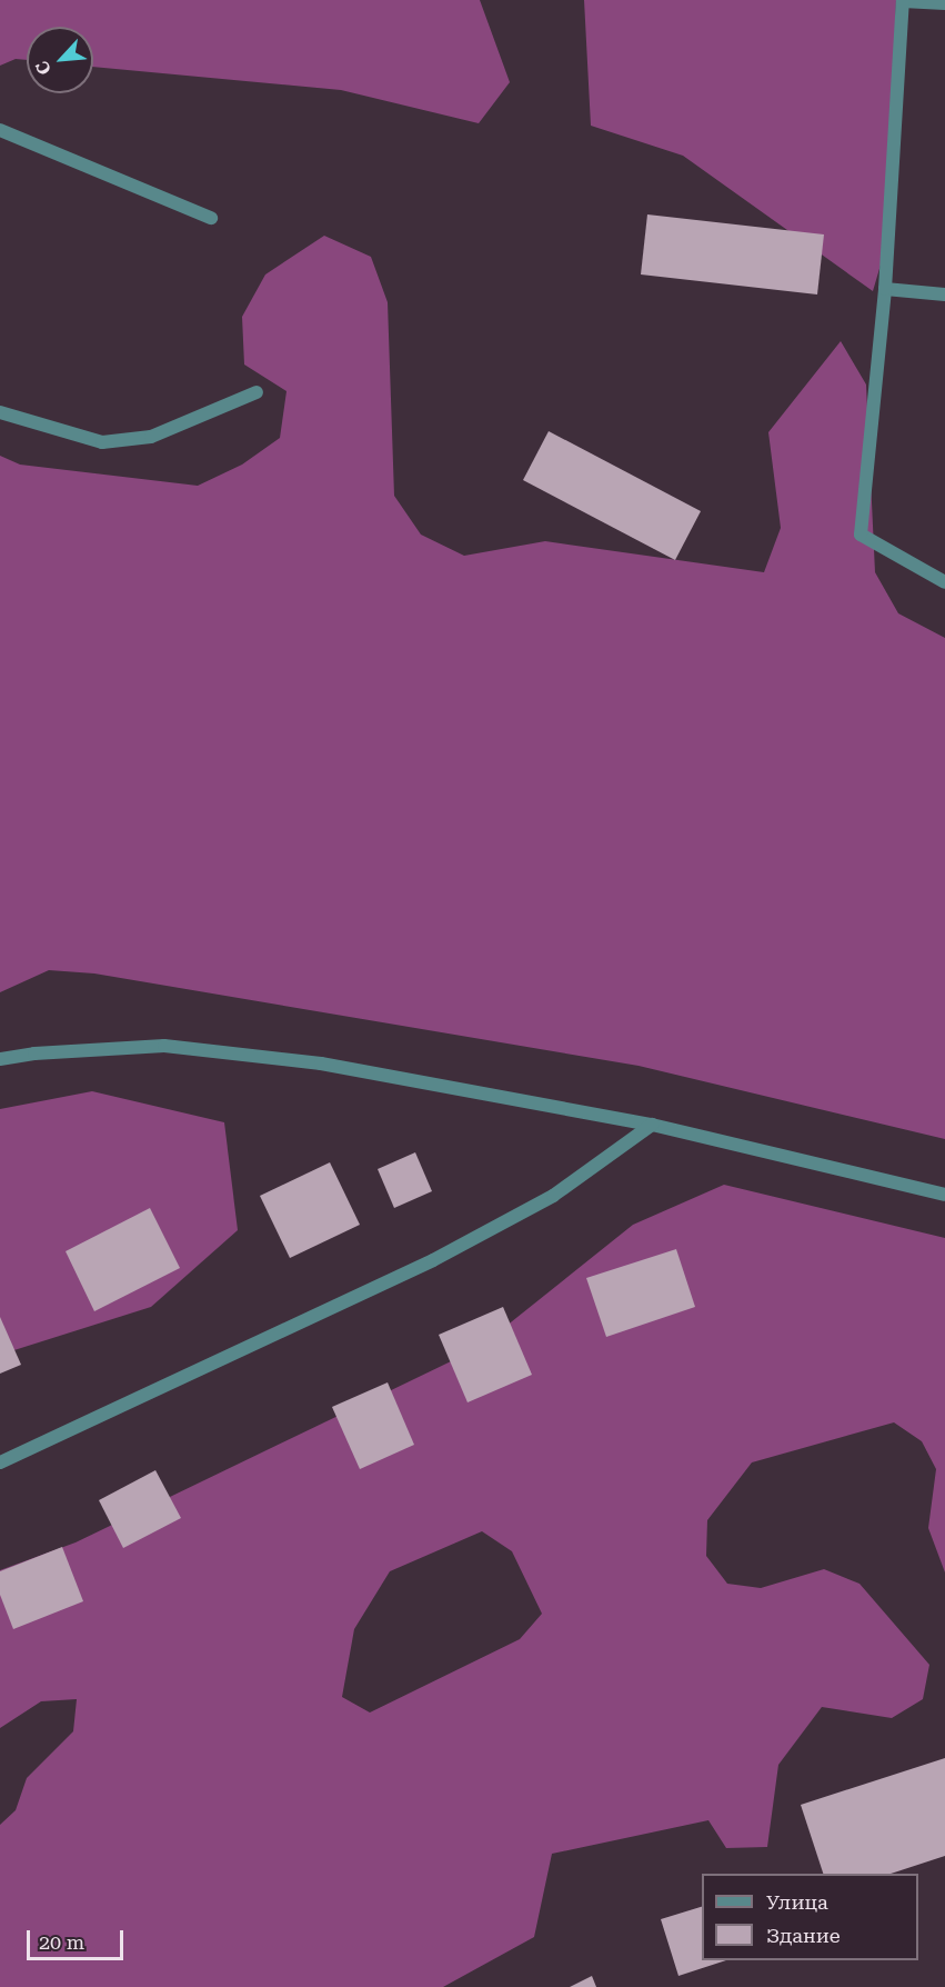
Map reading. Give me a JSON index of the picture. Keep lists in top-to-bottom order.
{
  "legend": ["Улица", "Здание"],
  "scale_bar": "20 m",
  "north": "bottom left"
}
